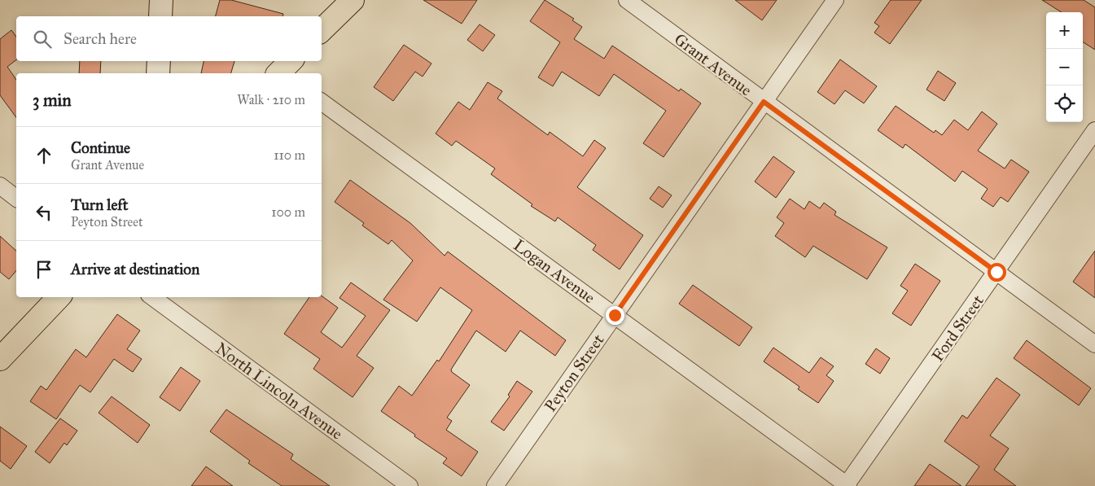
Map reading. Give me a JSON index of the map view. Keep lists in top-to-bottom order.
{
  "streets": {
    "street": [
      "Grant Avenue",
      "Logan Avenue",
      "Ford Street",
      "Peyton Street",
      "North Lincoln Avenue"
    ]
  },
  "crossings": [
    ["Grant Avenue", "Ford Street"],
    ["Grant Avenue", "Peyton Street"],
    ["Logan Avenue", "Ford Street"],
    ["Logan Avenue", "Peyton Street"]
  ],
  "page": {
    "map_buttons": ["+", "−"],
    "search": "Search here",
    "heading": ["3 min", "Walk · 210 m"],
    "list": [
      ["Continue", "Grant Avenue", "110 m"],
      ["Turn left", "Peyton Street", "100 m"],
      "Arrive at destination"
    ]
  }
}
